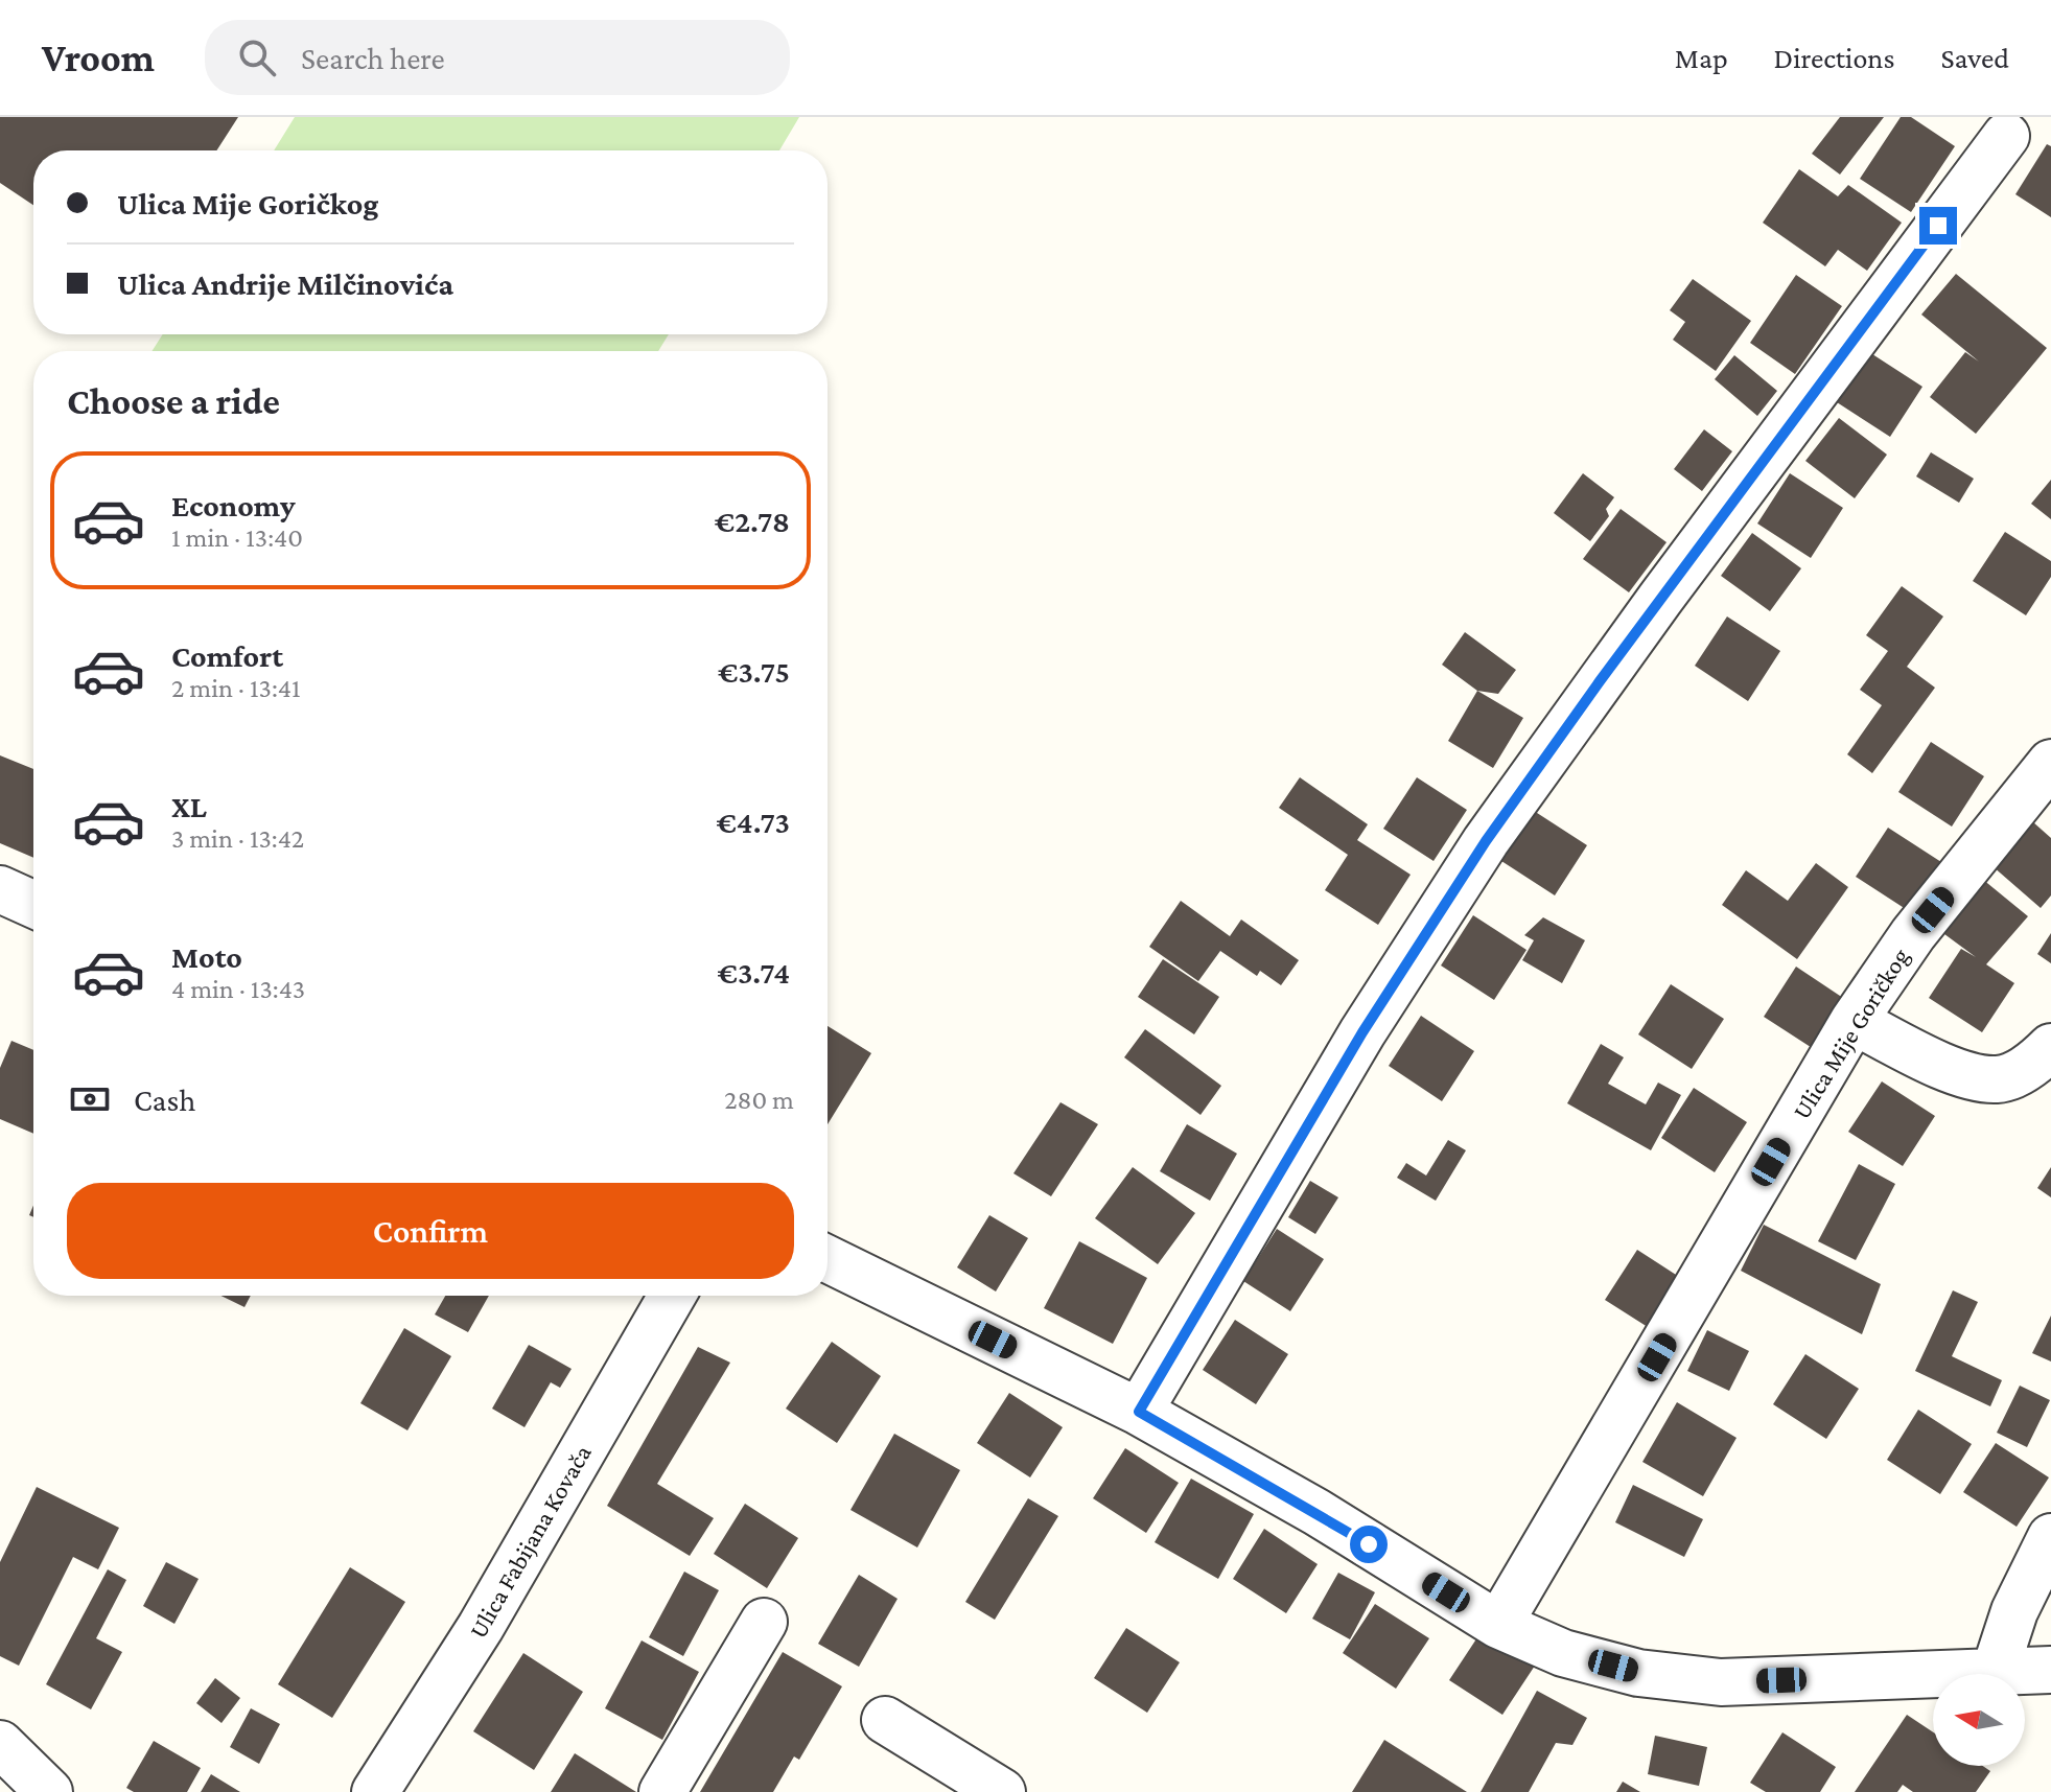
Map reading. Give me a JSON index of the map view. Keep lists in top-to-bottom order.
{
  "streets": {
    "street": ["Ulica Mije Goričkog", "Ulica Fabijana Kovača"]
  },
  "north": "left",
  "page": {
    "header": "Vroom",
    "search": "Search here",
    "nav": ["Map", "Directions", "Saved"],
    "banner": ["Ulica Mije Goričkog", "Ulica Andrije Milčinovića"],
    "heading": "Choose a ride",
    "list": [
      {
        "name": "Economy",
        "note": "1 min · 13:40",
        "value": "€2.78"
      },
      {
        "name": "Comfort",
        "note": "2 min · 13:41",
        "value": "€3.75"
      },
      {
        "name": "XL",
        "note": "3 min · 13:42",
        "value": "€4.73"
      },
      {
        "name": "Moto",
        "note": "4 min · 13:43",
        "value": "€3.74"
      }
    ],
    "pay": ["Cash", "280 m"],
    "buttons": "Confirm"
  }
}
